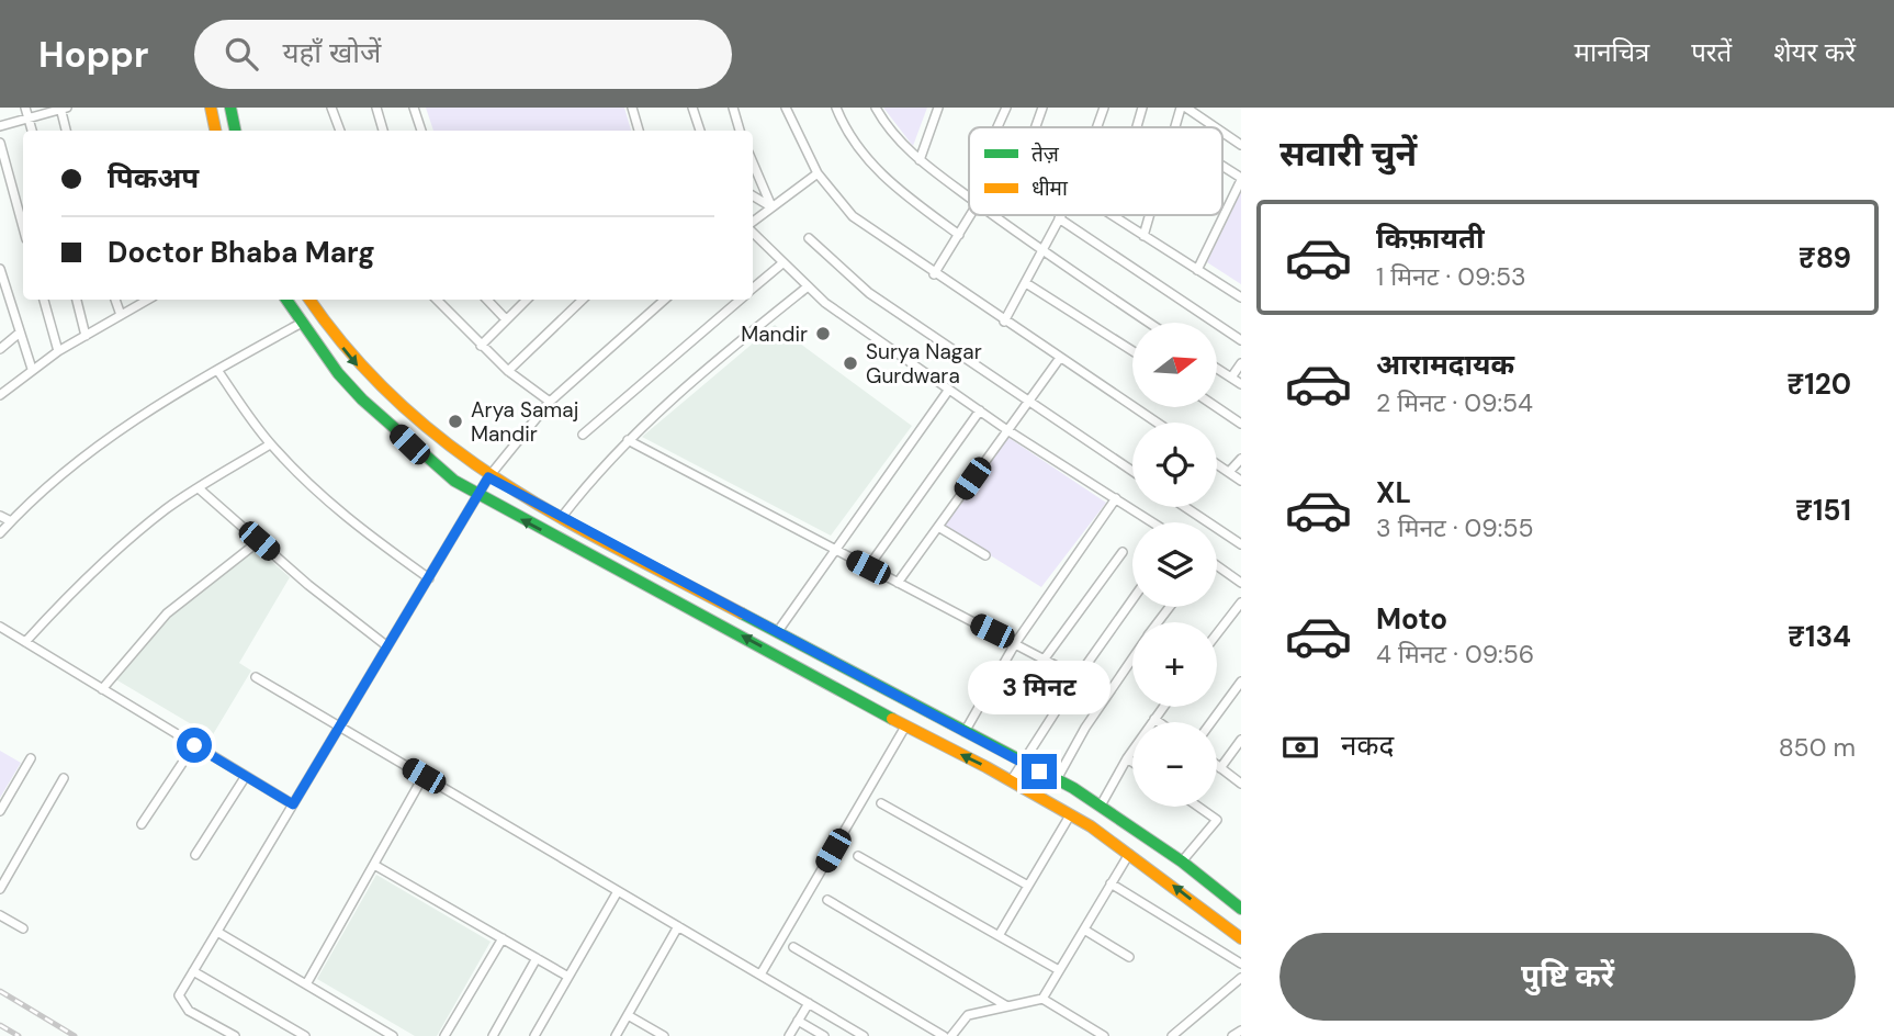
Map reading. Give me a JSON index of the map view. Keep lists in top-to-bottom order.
{
  "places": ["Mandir", "Surya Nagar Gurdwara", "Arya Samaj Mandir"],
  "legend": ["तेज़", "धीमा"],
  "north": "right",
  "page": {
    "header": "Hoppr",
    "search": "यहाँ खोजें",
    "nav": ["मानचित्र", "परतें", "शेयर करें"],
    "heading": "सवारी चुनें",
    "banner": ["पिकअप", "Doctor Bhaba Marg"],
    "list": [
      {
        "name": "किफ़ायती",
        "note": "1 मिनट · 09:53",
        "value": "₹89"
      },
      {
        "name": "आरामदायक",
        "note": "2 मिनट · 09:54",
        "value": "₹120"
      },
      {
        "name": "XL",
        "note": "3 मिनट · 09:55",
        "value": "₹151"
      },
      {
        "name": "Moto",
        "note": "4 मिनट · 09:56",
        "value": "₹134"
      }
    ],
    "map_buttons": ["+", "−"],
    "bubble": "3 मिनट",
    "pay": ["नकद", "850 m"],
    "buttons": "पुष्टि करें"
  }
}
